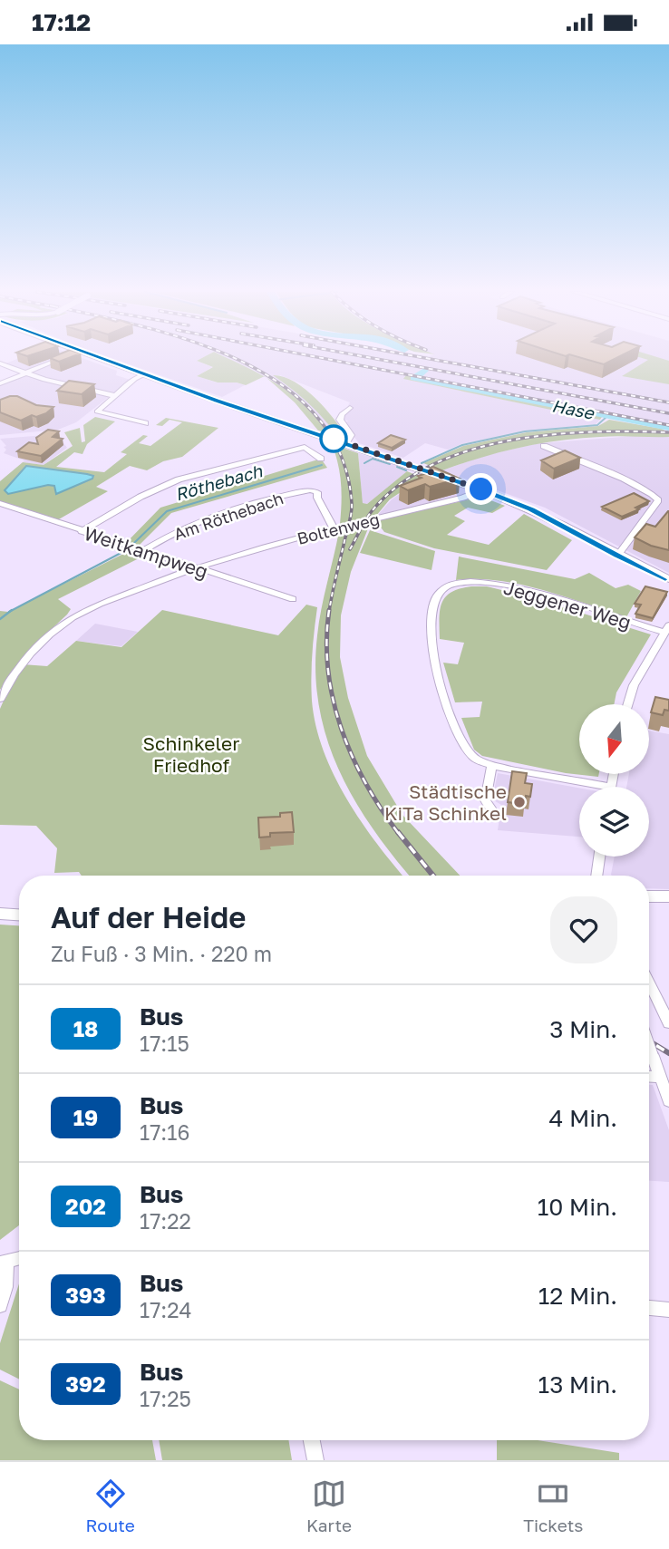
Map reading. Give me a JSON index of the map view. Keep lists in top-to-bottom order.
{
  "streets": {
    "street": [
      "Am Röthebach",
      "Boltenweg",
      "Weitkampweg",
      "Jeggener Weg"
    ]
  },
  "crossings": [
    ["Am Röthebach", "Boltenweg"],
    ["Am Röthebach", "Weitkampweg"],
    ["Boltenweg", "Weitkampweg"]
  ],
  "water": ["Hase", "Röthebach"],
  "parks": ["Schinkeler Friedhof"],
  "places": ["Städtische KiTa Schinkel"],
  "lines": ["bus line 18"],
  "north": "bottom",
  "page": {
    "status": "17:12",
    "heading": ["Auf der Heide", "Zu Fuß · 3 Min. · 220 m"],
    "list": [
      {
        "mark": "18",
        "name": "Bus",
        "note": "17:15",
        "value": "3 Min."
      },
      {
        "mark": "19",
        "name": "Bus",
        "note": "17:16",
        "value": "4 Min."
      },
      {
        "mark": "202",
        "name": "Bus",
        "note": "17:22",
        "value": "10 Min."
      },
      {
        "mark": "393",
        "name": "Bus",
        "note": "17:24",
        "value": "12 Min."
      },
      {
        "mark": "392",
        "name": "Bus",
        "note": "17:25",
        "value": "13 Min."
      }
    ],
    "tabs": ["Route", "Karte", "Tickets"]
  }
}
